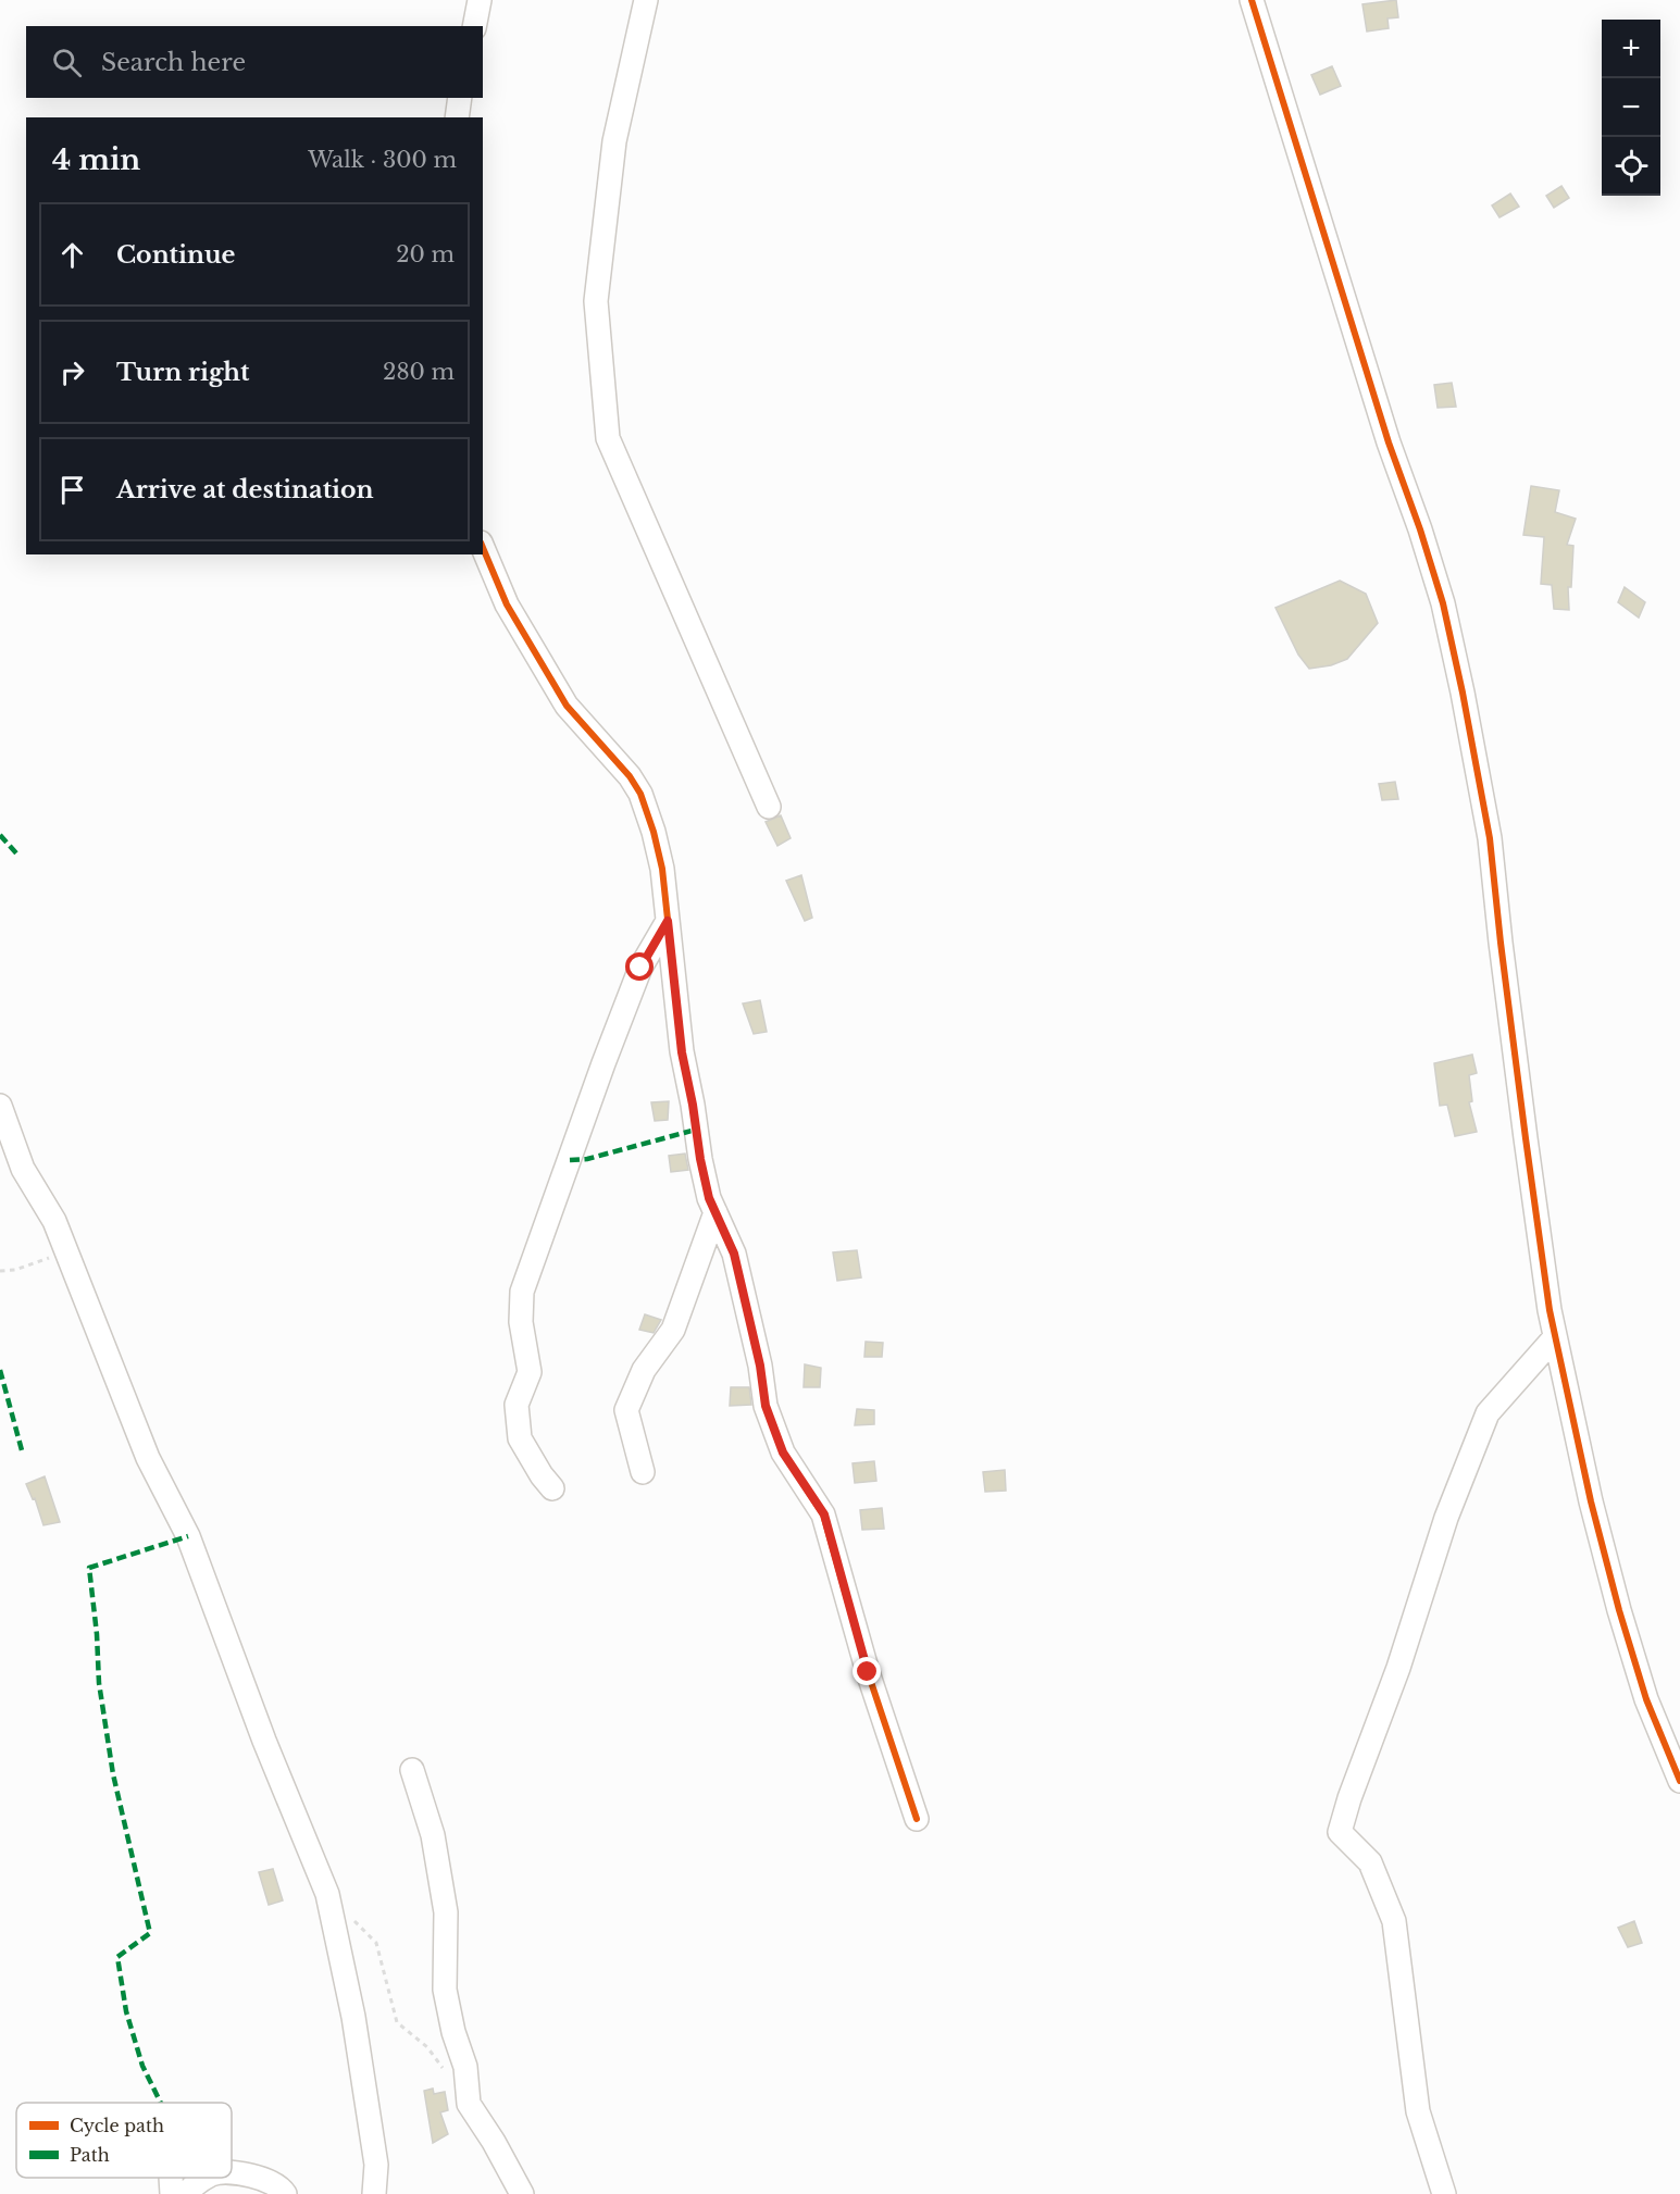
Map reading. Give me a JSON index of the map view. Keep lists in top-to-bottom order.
{
  "legend": ["Cycle path", "Path"],
  "page": {
    "map_buttons": ["+", "−"],
    "search": "Search here",
    "heading": ["4 min", "Walk · 300 m"],
    "list": [
      ["Continue", "20 m"],
      ["Turn right", "280 m"],
      "Arrive at destination"
    ]
  }
}
